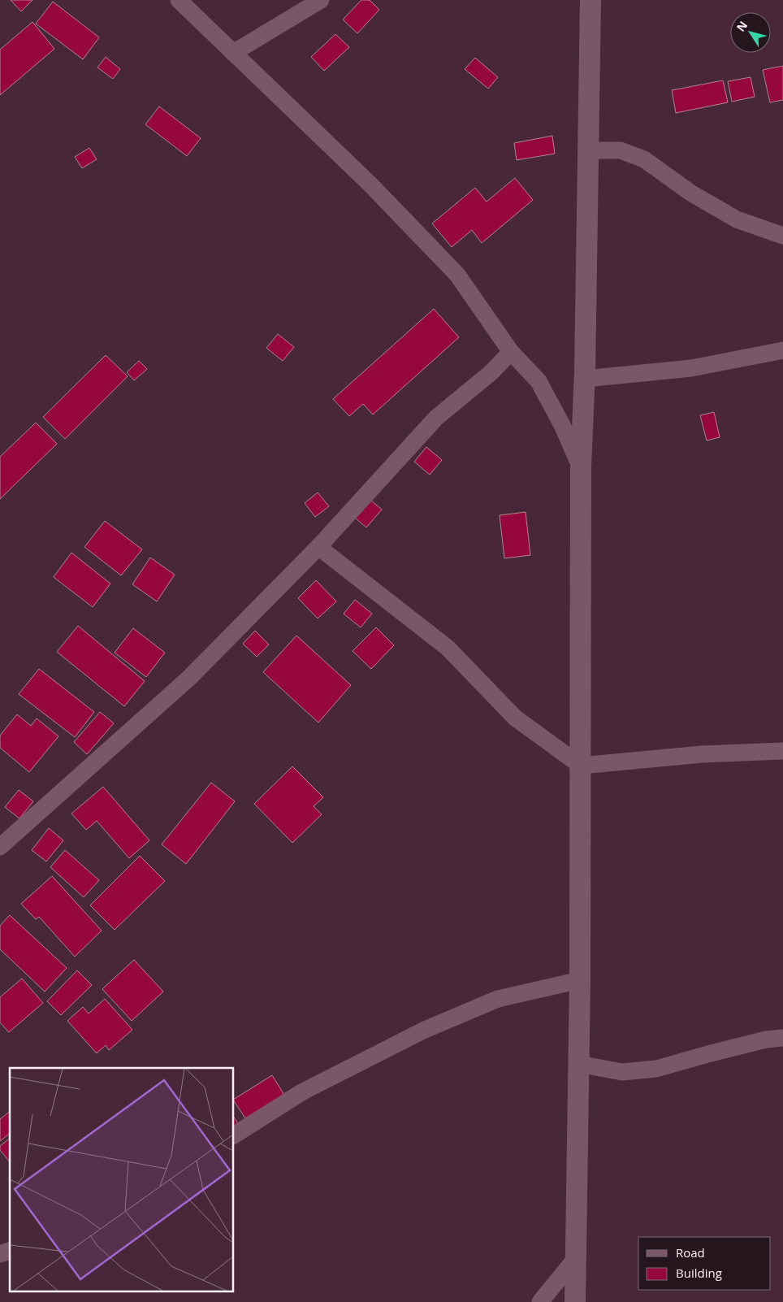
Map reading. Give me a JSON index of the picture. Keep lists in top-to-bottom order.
{
  "legend": ["Road", "Building"],
  "north": "top left"
}
